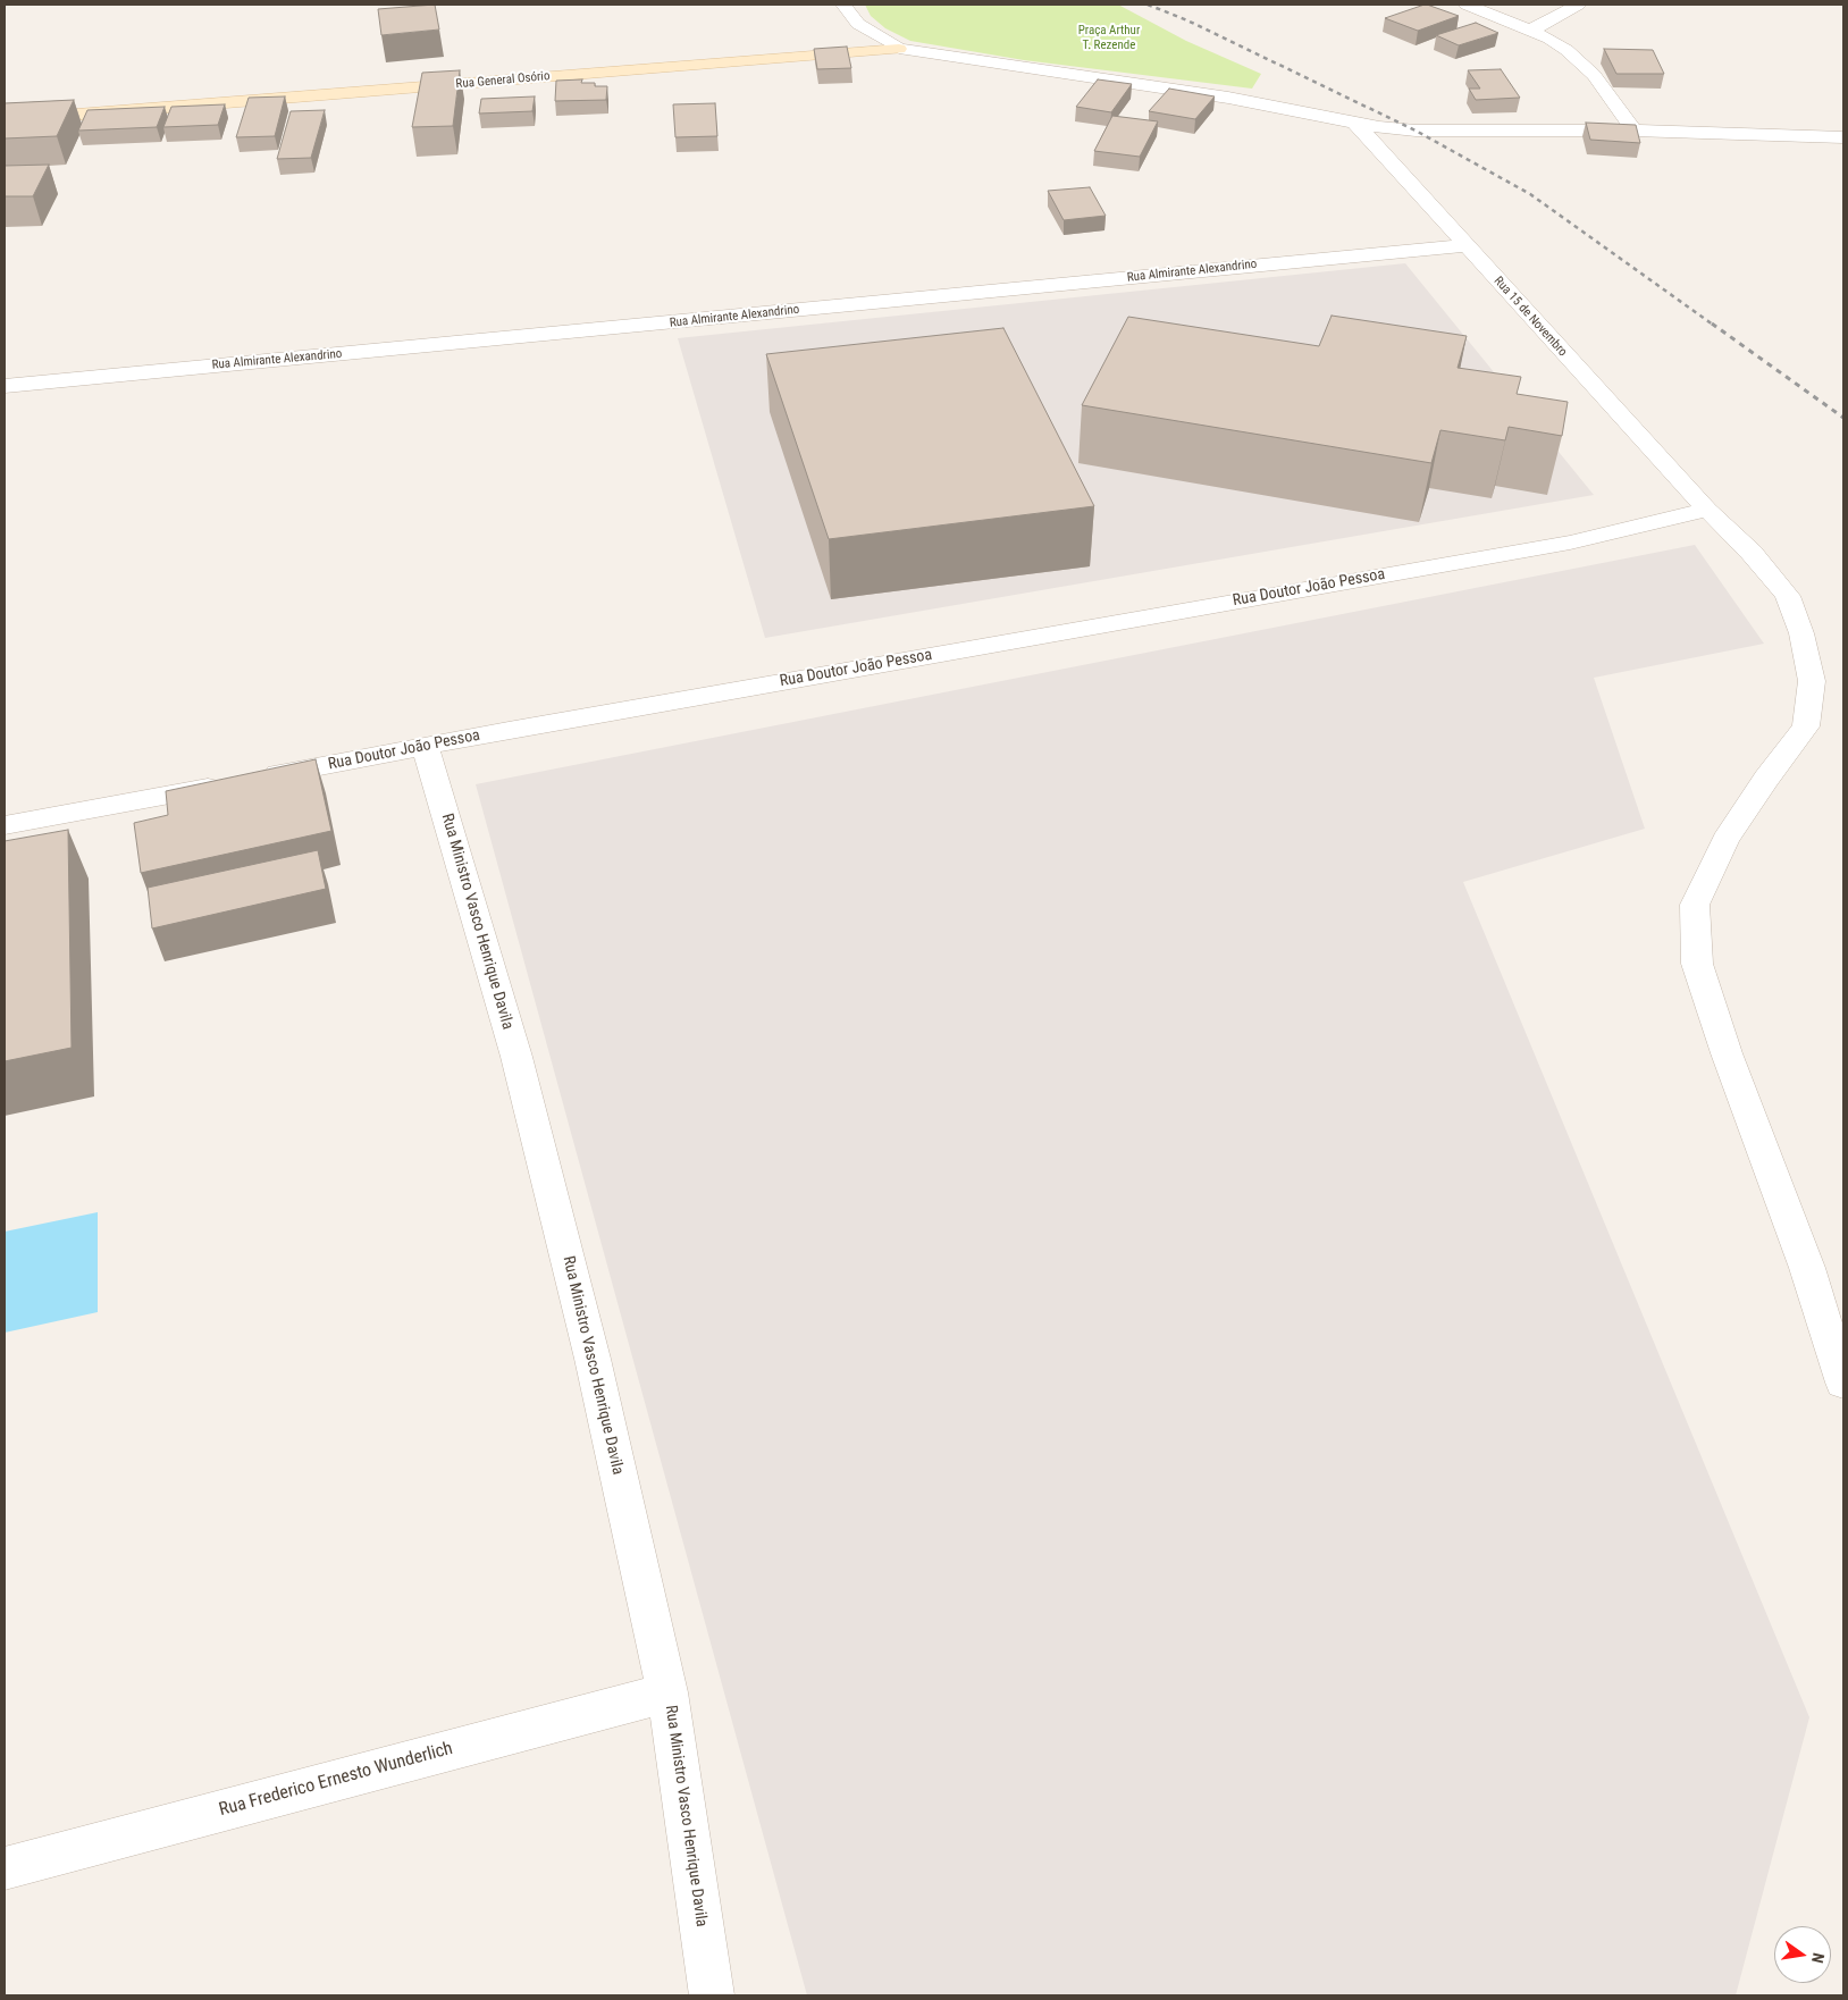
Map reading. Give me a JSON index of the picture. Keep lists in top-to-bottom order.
{
  "streets": {
    "street": [
      "Rua General Osório",
      "Rua Almirante Alexandrino",
      "Rua 15 de Novembro",
      "Rua Doutor João Pessoa",
      "Rua Ministro Vasco Henrique Davila",
      "Rua Frederico Ernesto Wunderlich"
    ]
  },
  "crossings": [
    ["Rua Almirante Alexandrino", "Rua 15 de Novembro"],
    ["Rua 15 de Novembro", "Rua Doutor João Pessoa"],
    ["Rua Doutor João Pessoa", "Rua Ministro Vasco Henrique Davila"],
    ["Rua Ministro Vasco Henrique Davila", "Rua Frederico Ernesto Wunderlich"]
  ],
  "parks": ["Praça Arthur T. Rezende"],
  "north": "right"
}
